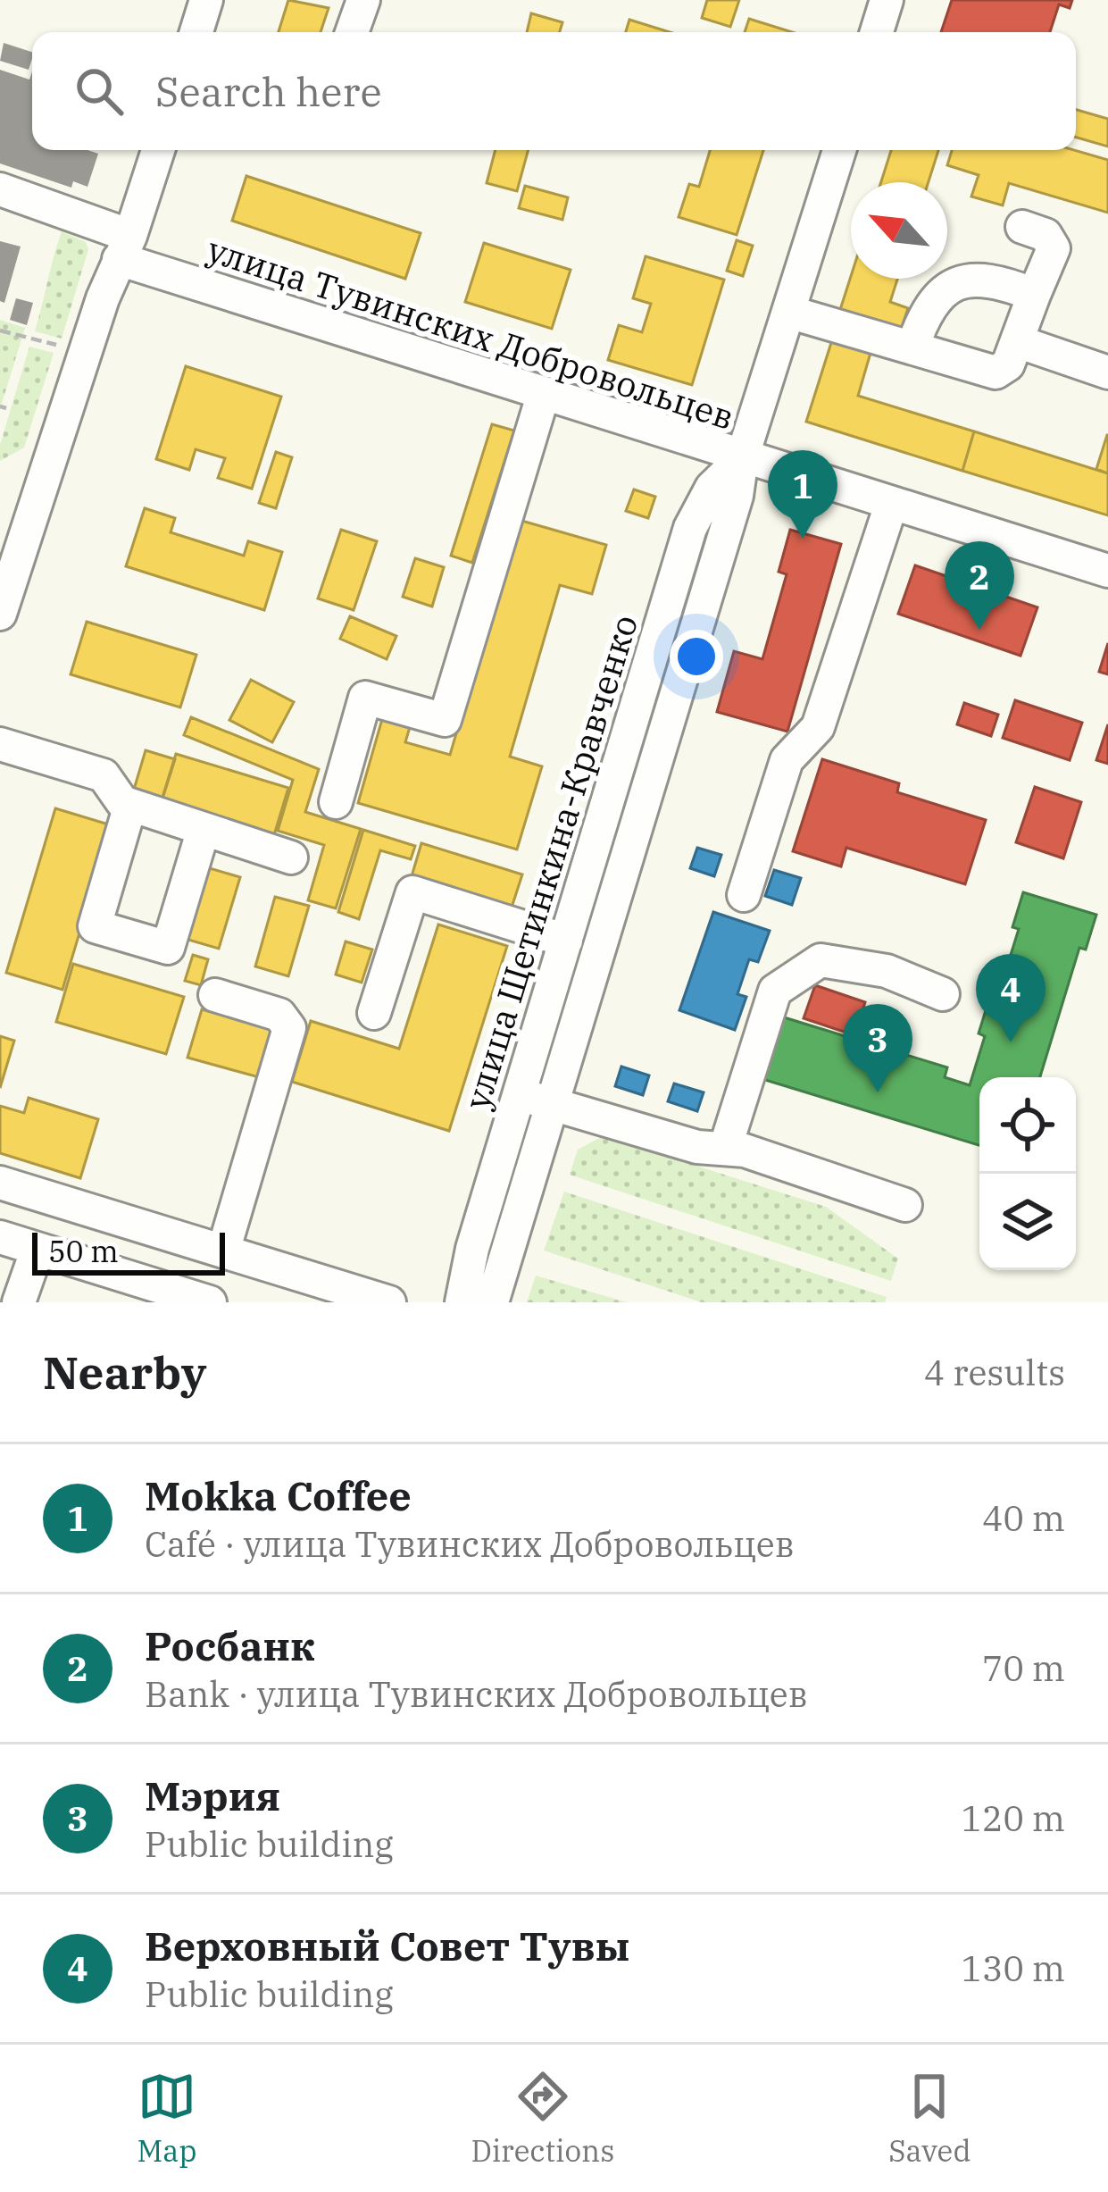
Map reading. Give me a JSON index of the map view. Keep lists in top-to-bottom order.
{
  "streets": {
    "street": ["улица Тувинских Добровольцев", "улица Щетинкина-Кравченко"]
  },
  "crossings": [
    ["улица Тувинских Добровольцев", "улица Щетинкина-Кравченко"]
  ],
  "scale_bar": "50 m",
  "north": "top left",
  "page": {
    "search": "Search here",
    "pins": [
      "1",
      "2",
      "4",
      "3"
    ],
    "scale": "50 m",
    "heading": ["Nearby", "4 results"],
    "list": [
      {
        "mark": "1",
        "name": "Mokka Coffee",
        "note": "Café · улица Тувинских Добровольцев",
        "value": "40 m"
      },
      {
        "mark": "2",
        "name": "Росбанк",
        "note": "Bank · улица Тувинских Добровольцев",
        "value": "70 m"
      },
      {
        "mark": "3",
        "name": "Мэрия",
        "note": "Public building",
        "value": "120 m"
      },
      {
        "mark": "4",
        "name": "Верховный Совет Тувы",
        "note": "Public building",
        "value": "130 m"
      }
    ],
    "nav": ["Map", "Directions", "Saved"]
  }
}
